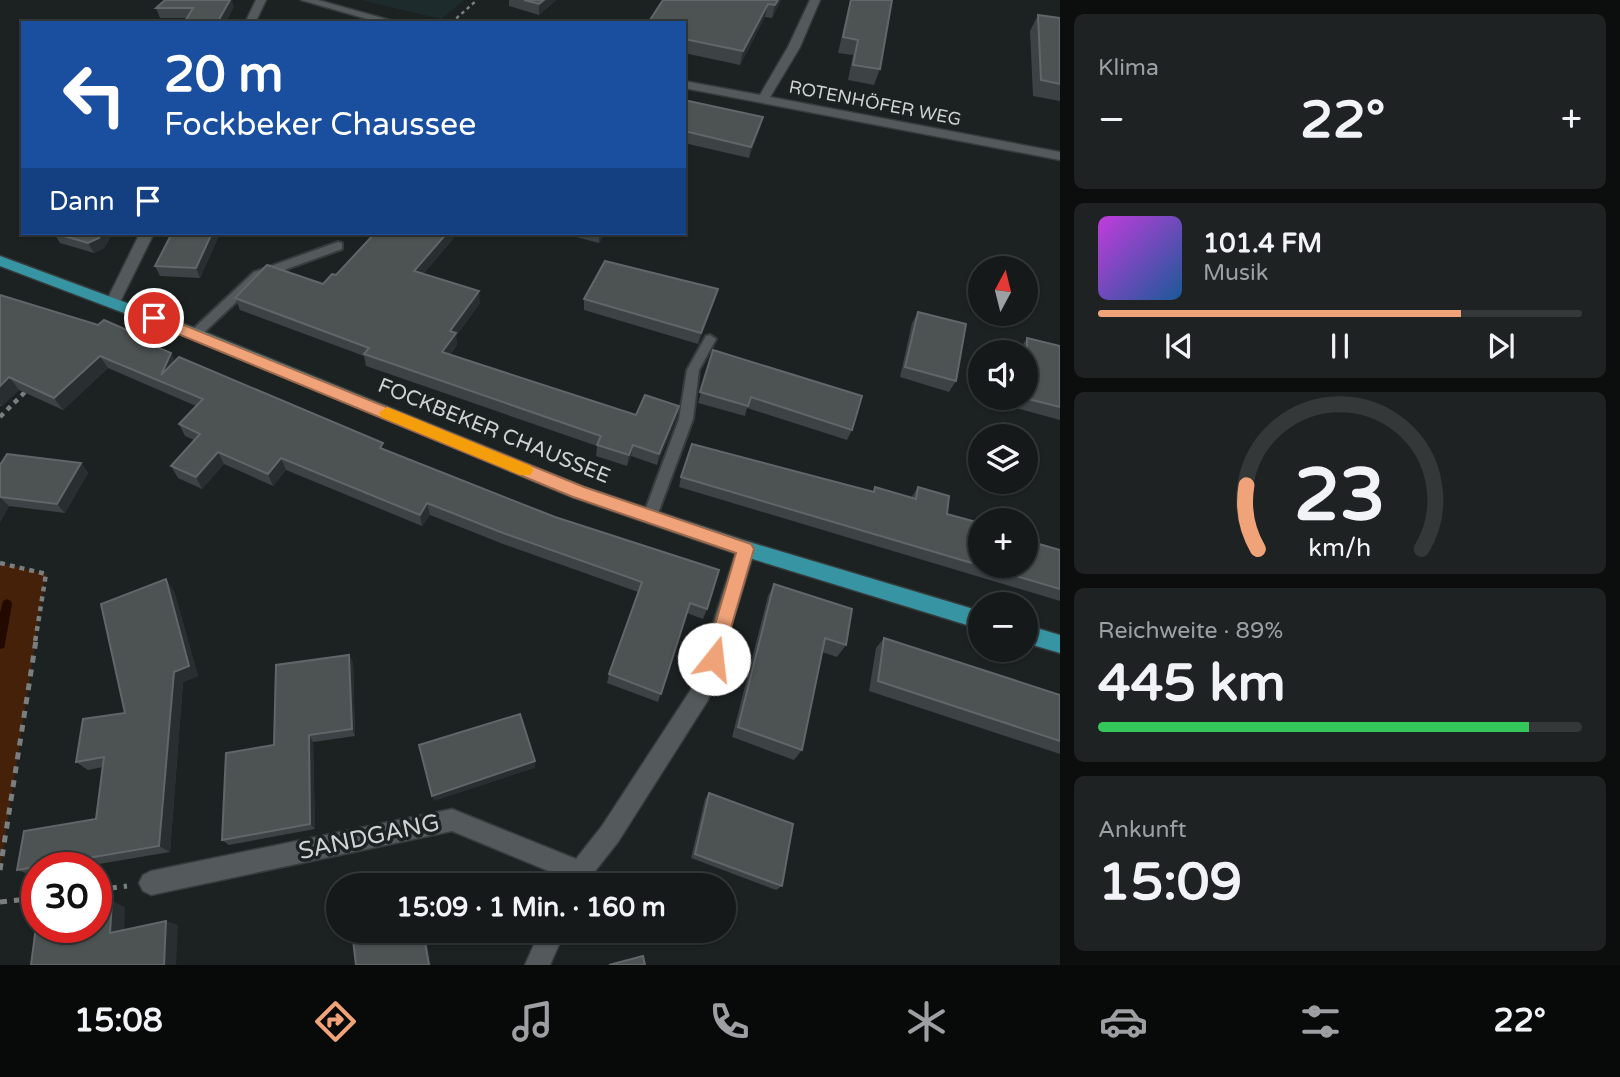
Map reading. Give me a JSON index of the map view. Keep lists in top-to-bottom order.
{
  "streets": {
    "main road": ["FOCKBEKER CHAUSSEE"],
    "street": ["ROTENHÖFER WEG", "SANDGANG"]
  },
  "crossings": [
    ["FOCKBEKER CHAUSSEE", "SANDGANG"]
  ],
  "north": "top",
  "page": {
    "tile": [
      "Klima",
      ["Reichweite · 89%", "445 km"],
      ["Ankunft", "15:09"]
    ],
    "turn": ["20 m", "Fockbeker Chaussee"],
    "heat": ["−", "22°", "+"],
    "then": "Dann",
    "song": ["101.4 FM", "Musik"],
    "map_buttons": ["+", "−"],
    "limit": "30",
    "trip": "15:09 · 1 Min. · 160 m",
    "tabs": ["15:08", "22°"],
    "gauge": ["23", "km/h"]
  }
}
